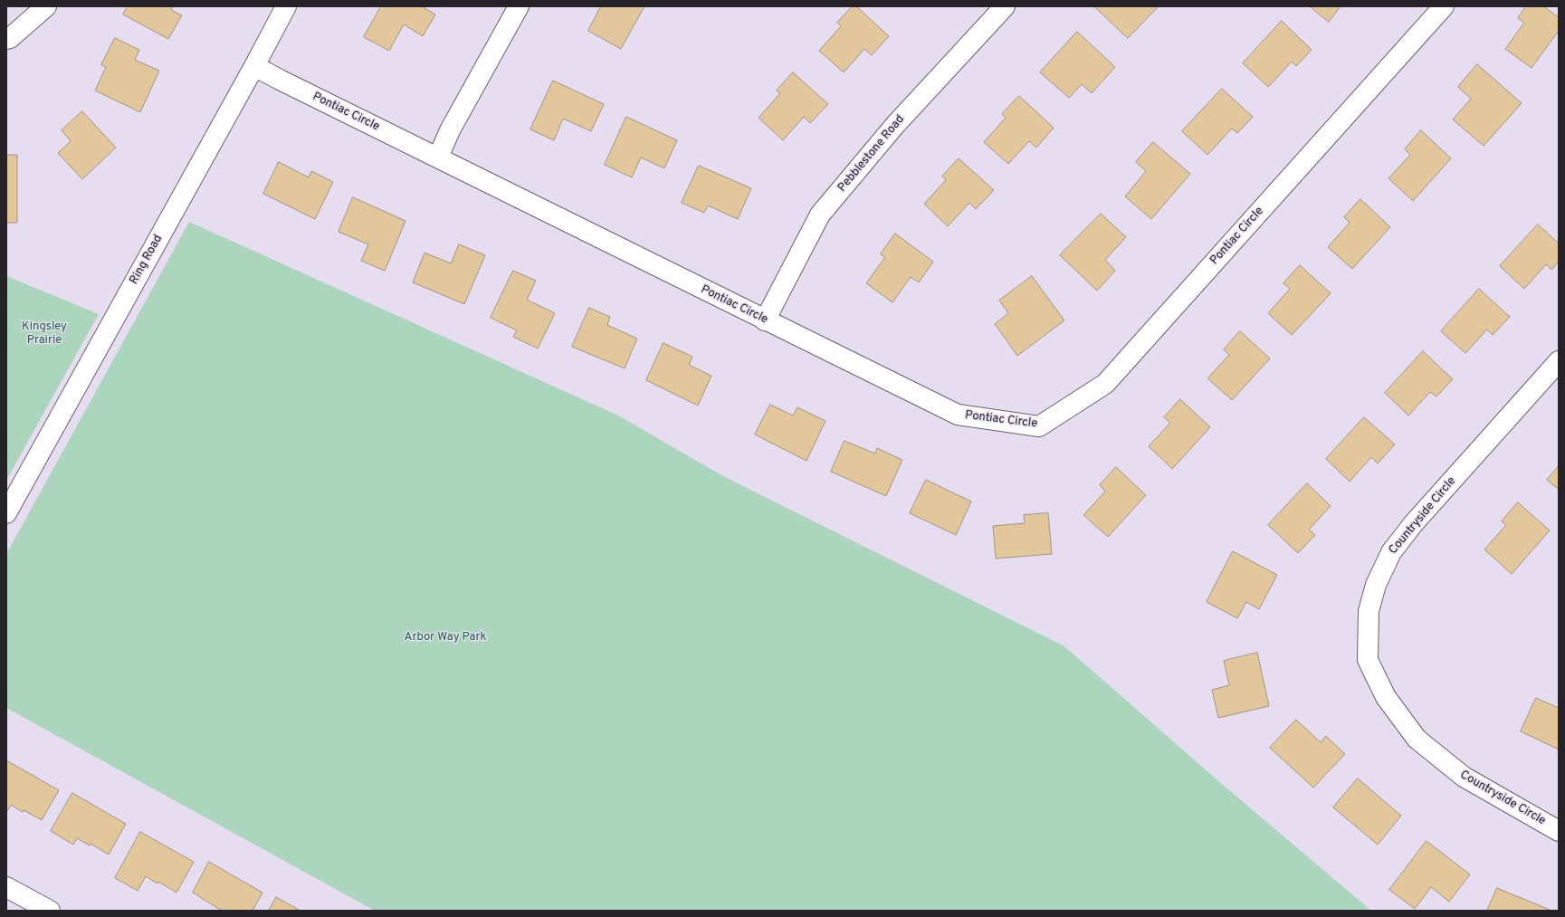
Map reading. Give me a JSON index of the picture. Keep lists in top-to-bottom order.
{
  "streets": {
    "street": [
      "Pontiac Circle",
      "Pebblestone Road",
      "Ring Road",
      "Countryside Circle"
    ]
  },
  "crossings": [
    ["Pontiac Circle", "Pebblestone Road"],
    ["Pontiac Circle", "Ring Road"]
  ],
  "parks": ["Kingsley Prairie", "Arbor Way Park"]
}
